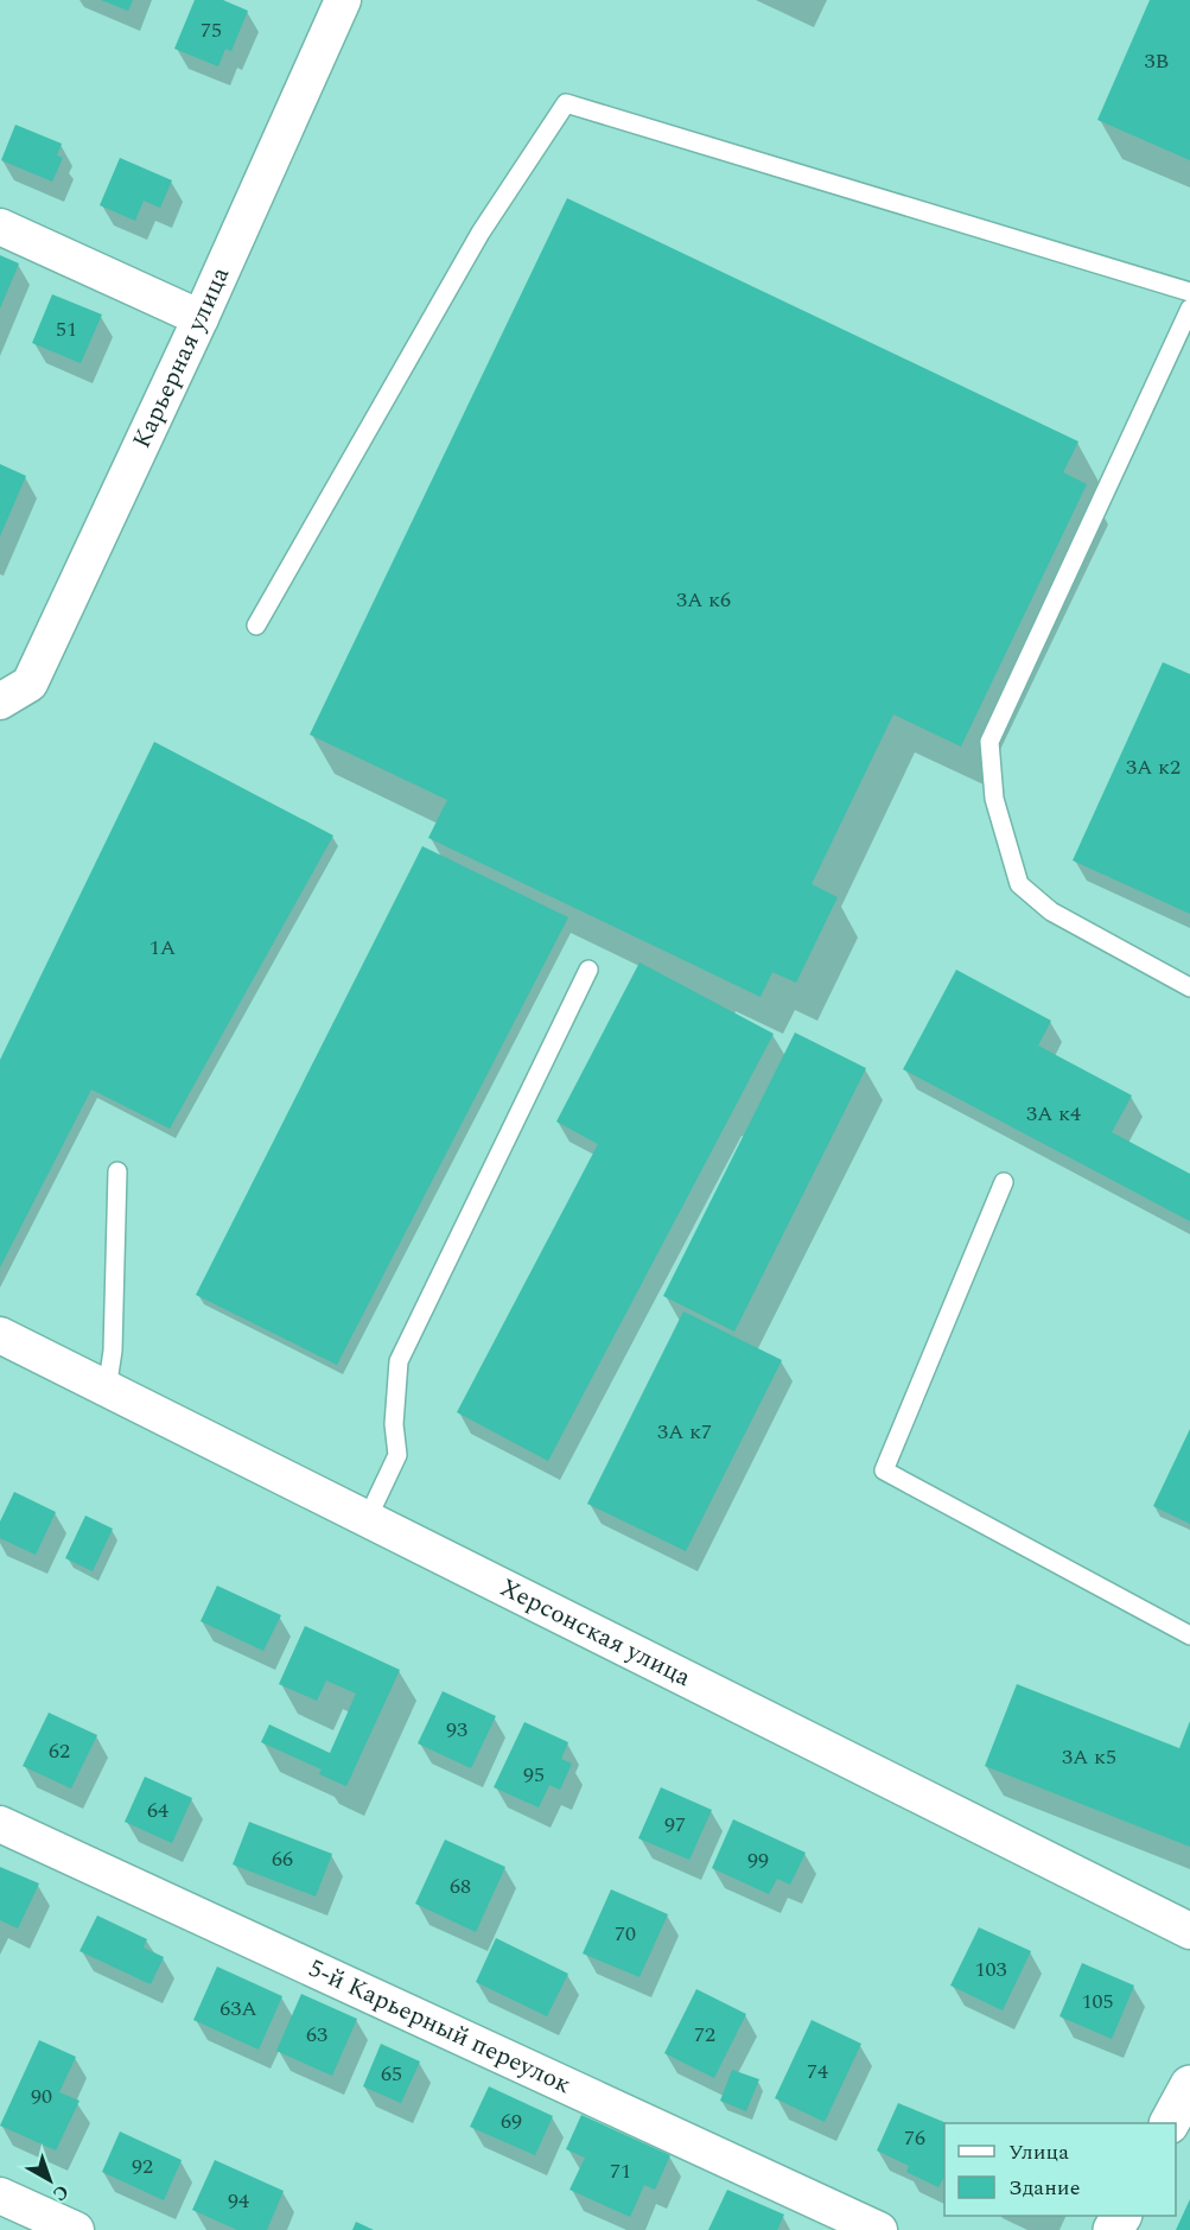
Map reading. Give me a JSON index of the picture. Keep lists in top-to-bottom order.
{
  "streets": {
    "street": ["Карьерная улица", "Херсонская улица", "5-й Карьерный переулок"]
  },
  "house_numbers": [
    "75",
    "3В",
    "51",
    "3А к6",
    "3А к2",
    "1А",
    "3А к4",
    "3А к7",
    "93",
    "62",
    "3А к5",
    "95",
    "64",
    "97",
    "66",
    "99",
    "68",
    "70",
    "103",
    "105",
    "63А",
    "63",
    "72",
    "74",
    "65",
    "90",
    "69",
    "76",
    "92",
    "71",
    "94"
  ],
  "legend": ["Улица", "Здание"],
  "north": "bottom right"
}
